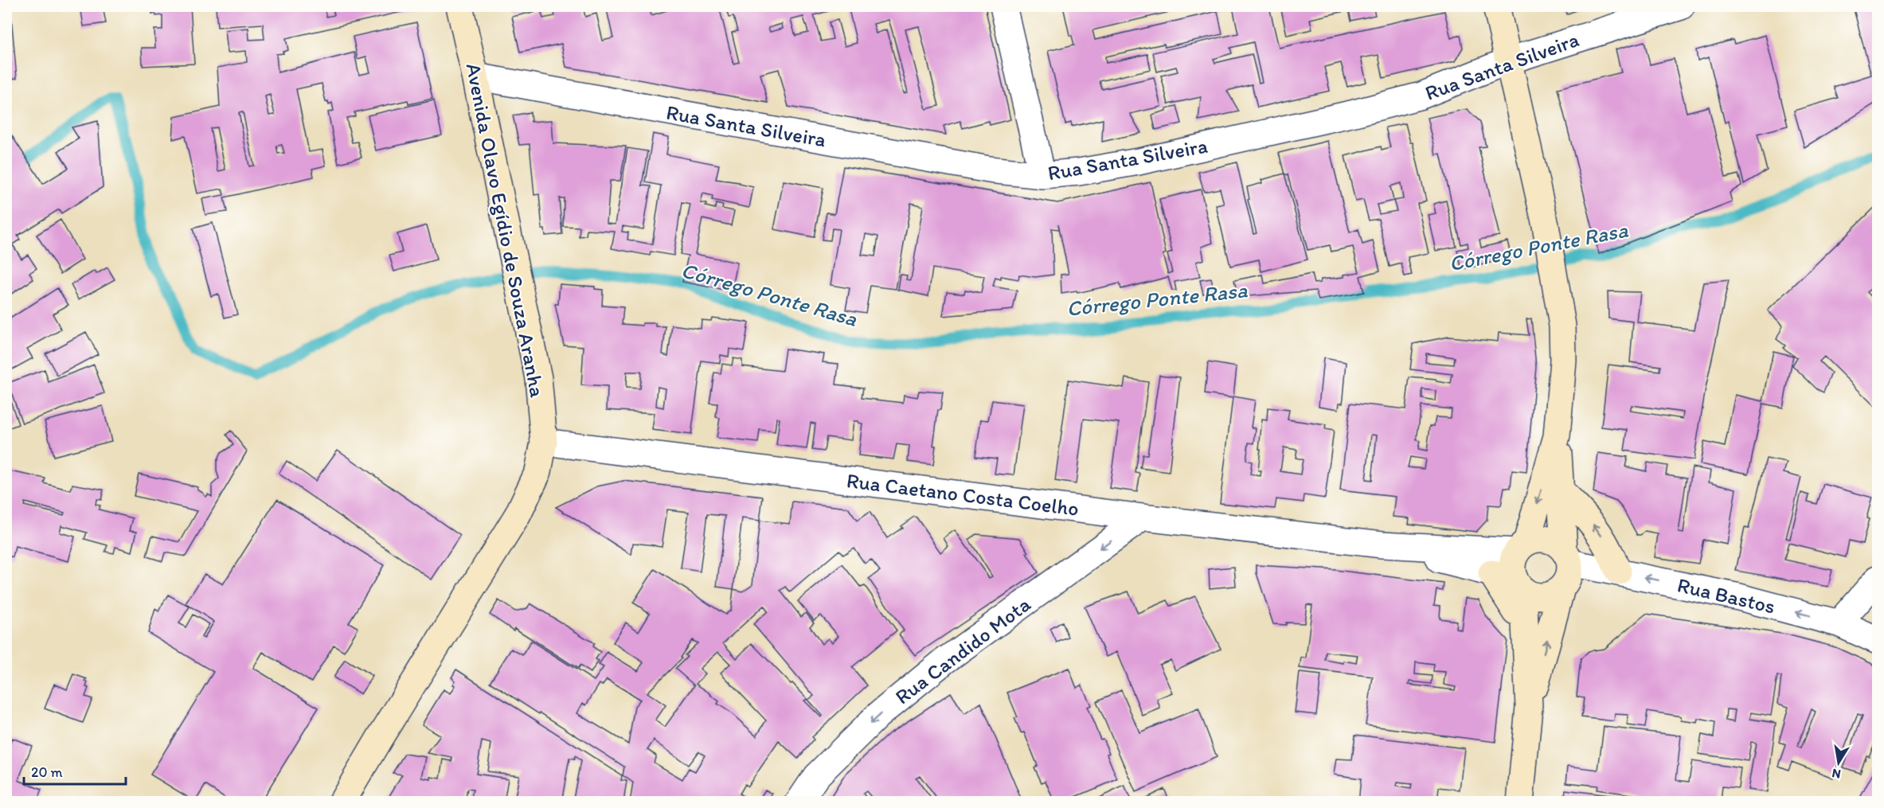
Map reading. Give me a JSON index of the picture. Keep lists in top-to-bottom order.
{
  "streets": {
    "street": [
      "Rua Santa Silveira",
      "Avenida Olavo Egídio de Souza Aranha",
      "Rua Caetano Costa Coelho",
      "Rua Bastos",
      "Rua Candido Mota"
    ]
  },
  "crossings": [
    ["Rua Santa Silveira", "Avenida Olavo Egídio de Souza Aranha"],
    ["Avenida Olavo Egídio de Souza Aranha", "Rua Caetano Costa Coelho"],
    ["Rua Caetano Costa Coelho", "Rua Bastos"],
    ["Rua Caetano Costa Coelho", "Rua Candido Mota"]
  ],
  "one_way": ["Rua Bastos", "Rua Candido Mota"],
  "water": ["Córrego Ponte Rasa"],
  "scale_bar": "20 m",
  "north": "bottom"
}
